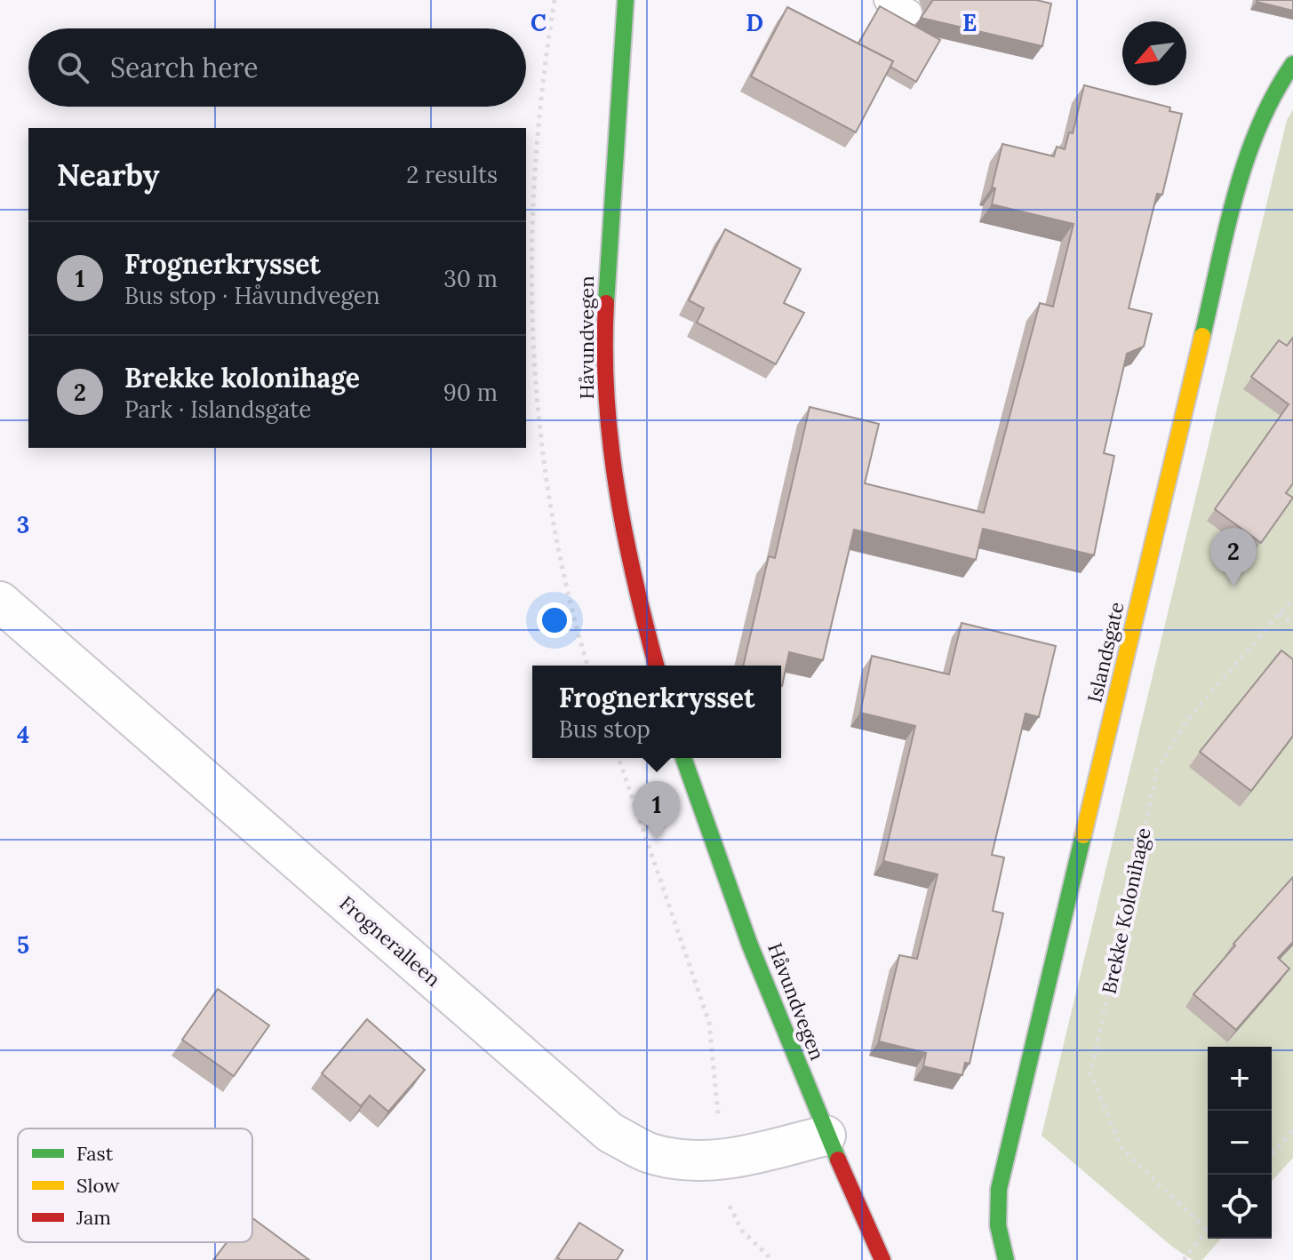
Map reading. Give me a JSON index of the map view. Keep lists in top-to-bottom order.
{
  "streets": {
    "main road": ["Håvundvegen", "Islandsgate"],
    "street": ["Frogneralleen"],
    "path": ["Brekke Kolonihage"]
  },
  "crossings": [
    ["Håvundvegen", "Frogneralleen"]
  ],
  "legend": ["Fast", "Slow", "Jam"],
  "north": "bottom left",
  "page": {
    "search": "Search here",
    "heading": ["Nearby", "2 results"],
    "list": [
      {
        "mark": "1",
        "name": "Frognerkrysset",
        "note": "Bus stop · Håvundvegen",
        "value": "30 m"
      },
      {
        "mark": "2",
        "name": "Brekke kolonihage",
        "note": "Park · Islandsgate",
        "value": "90 m"
      }
    ],
    "pins": ["2", "1"],
    "popup": ["Frognerkrysset", "Bus stop"],
    "map_buttons": ["+", "−"]
  },
  "grid": {
    "columns": ["C", "D", "E"],
    "rows": ["3", "4", "5"]
  }
}
